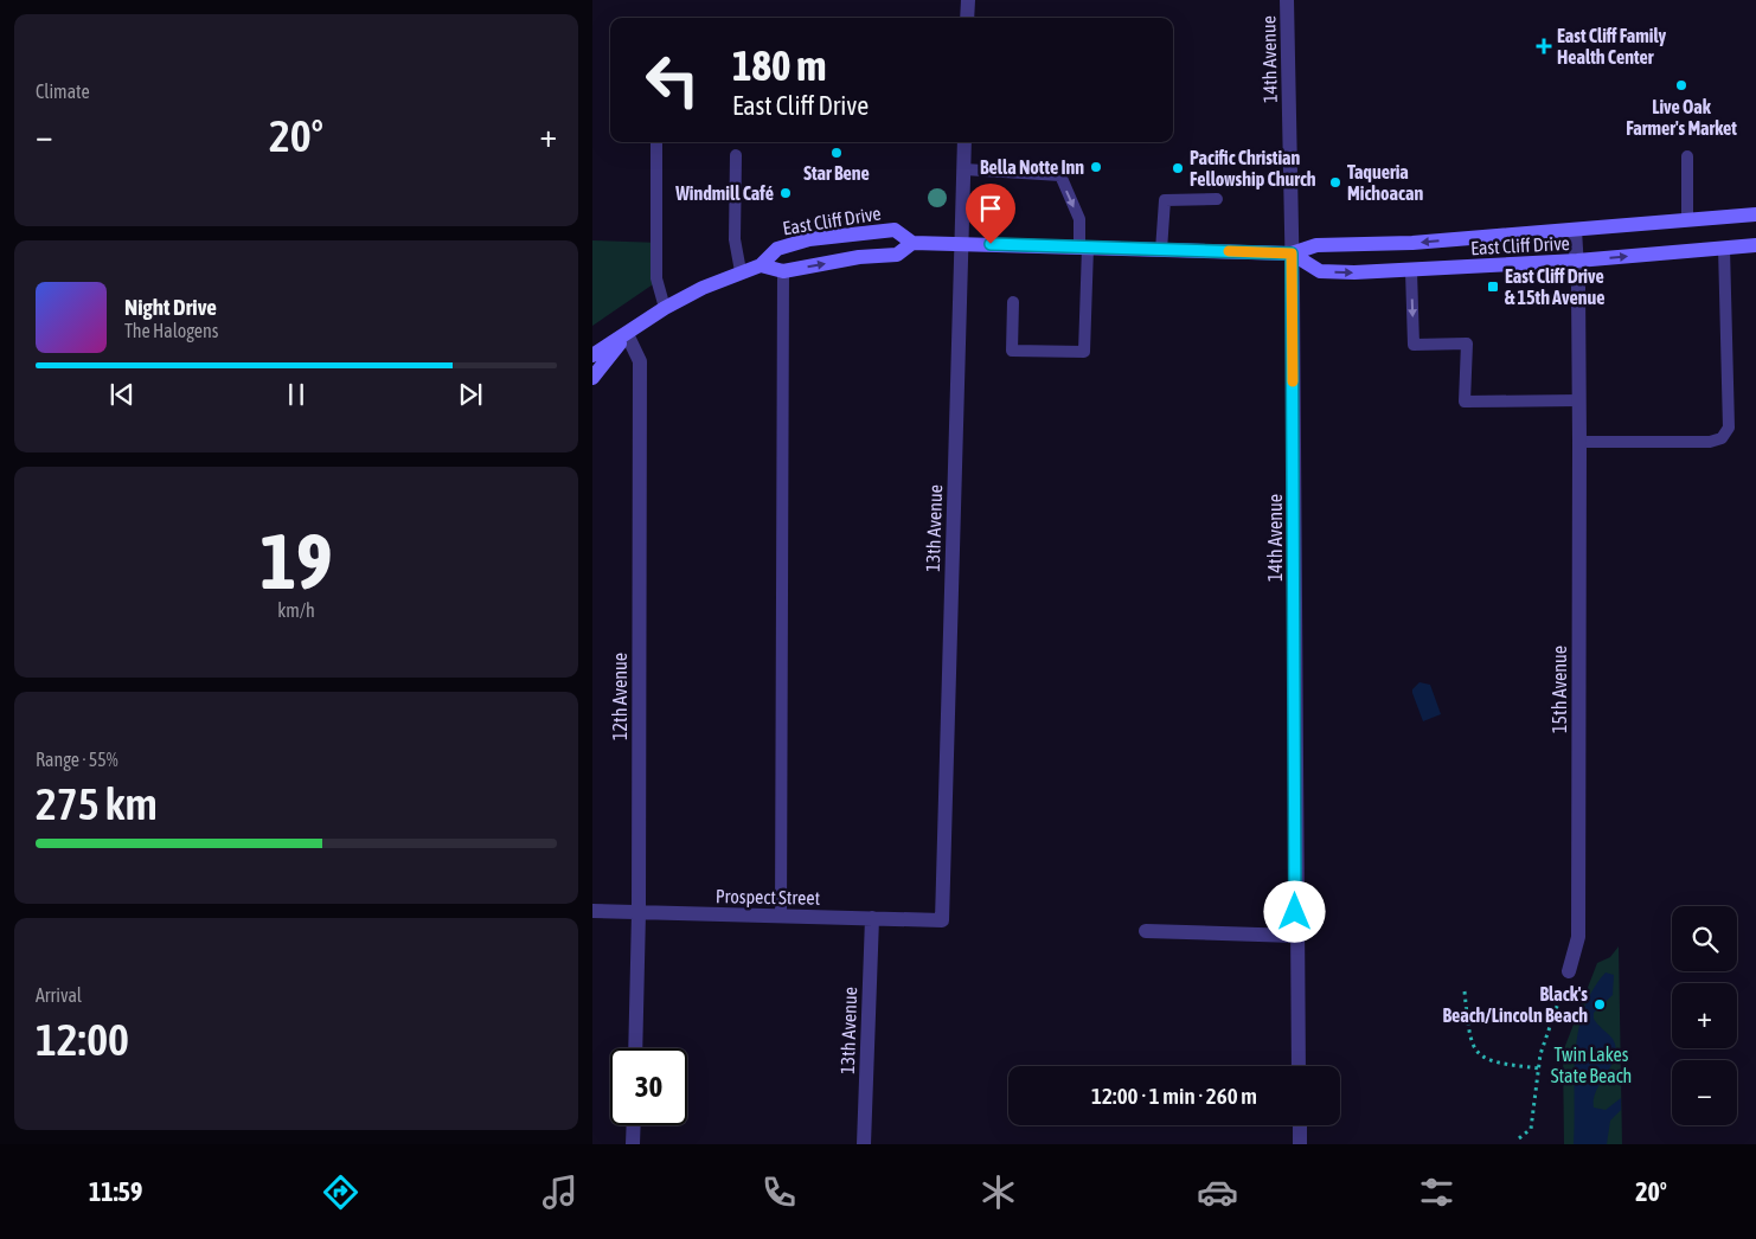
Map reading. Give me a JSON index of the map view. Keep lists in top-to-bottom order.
{
  "streets": {
    "main road": ["East Cliff Drive"],
    "street": [
      "14th Avenue",
      "13th Avenue",
      "15th Avenue",
      "12th Avenue",
      "Prospect Street"
    ]
  },
  "crossings": [
    ["14th Avenue", "East Cliff Drive"],
    ["East Cliff Drive", "13th Avenue"],
    ["East Cliff Drive", "15th Avenue"],
    ["East Cliff Drive", "12th Avenue"],
    ["13th Avenue", "Prospect Street"],
    ["12th Avenue", "Prospect Street"]
  ],
  "parks": ["Twin Lakes State Beach"],
  "places": {
    "health": ["East Cliff Family Health Center"],
    "other": [
      "Live Oak Farmer's Market",
      "Star Bene",
      "Bella Notte Inn",
      "Pacific Christian Fellowship Church",
      "Taqueria Michoacan",
      "Windmill Café",
      "Black's Beach/Lincoln Beach"
    ],
    "transit": ["East Cliff Drive & 15th Avenue"]
  },
  "page": {
    "tile": [
      "Climate",
      ["19", "km/h"],
      ["Range · 55%", "275 km"],
      ["Arrival", "12:00"]
    ],
    "turn": ["180 m", "East Cliff Drive"],
    "heat": ["−", "20°", "+"],
    "song": ["Night Drive", "The Halogens"],
    "map_buttons": ["+", "−"],
    "limit": "30",
    "trip": "12:00 · 1 min · 260 m",
    "tabs": ["11:59", "20°"]
  }
}
